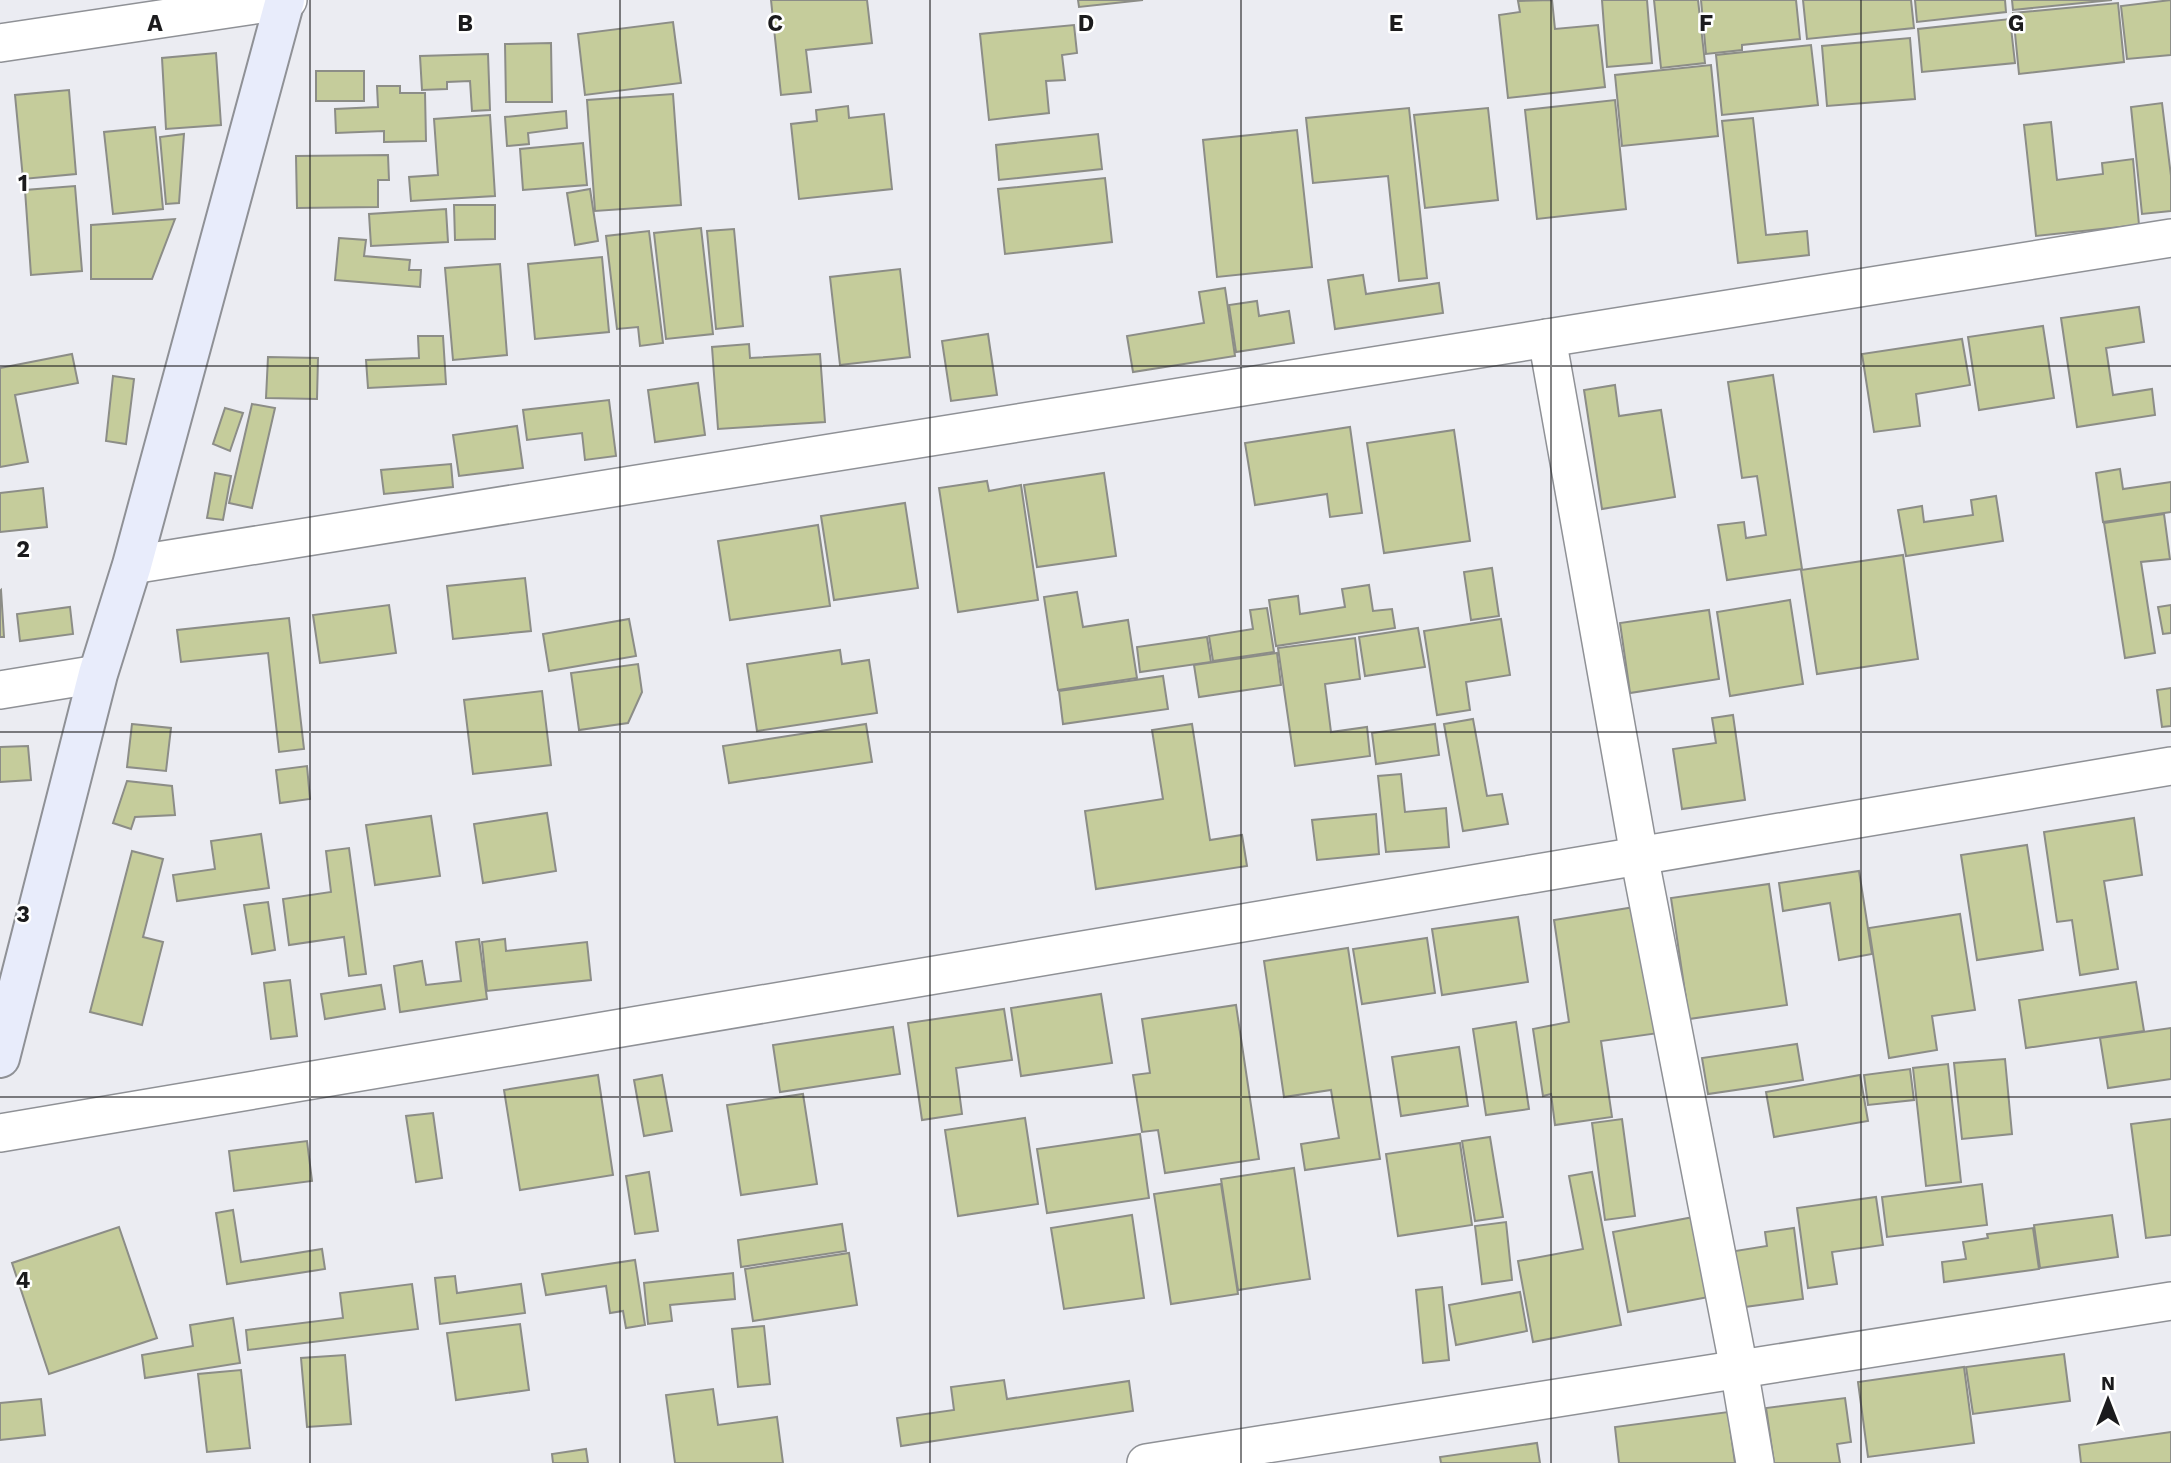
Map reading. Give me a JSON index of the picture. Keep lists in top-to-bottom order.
{
  "north": "top",
  "grid": {
    "columns": [
      "A",
      "B",
      "C",
      "D",
      "E",
      "F",
      "G"
    ],
    "rows": [
      "1",
      "2",
      "3",
      "4"
    ]
  }
}
